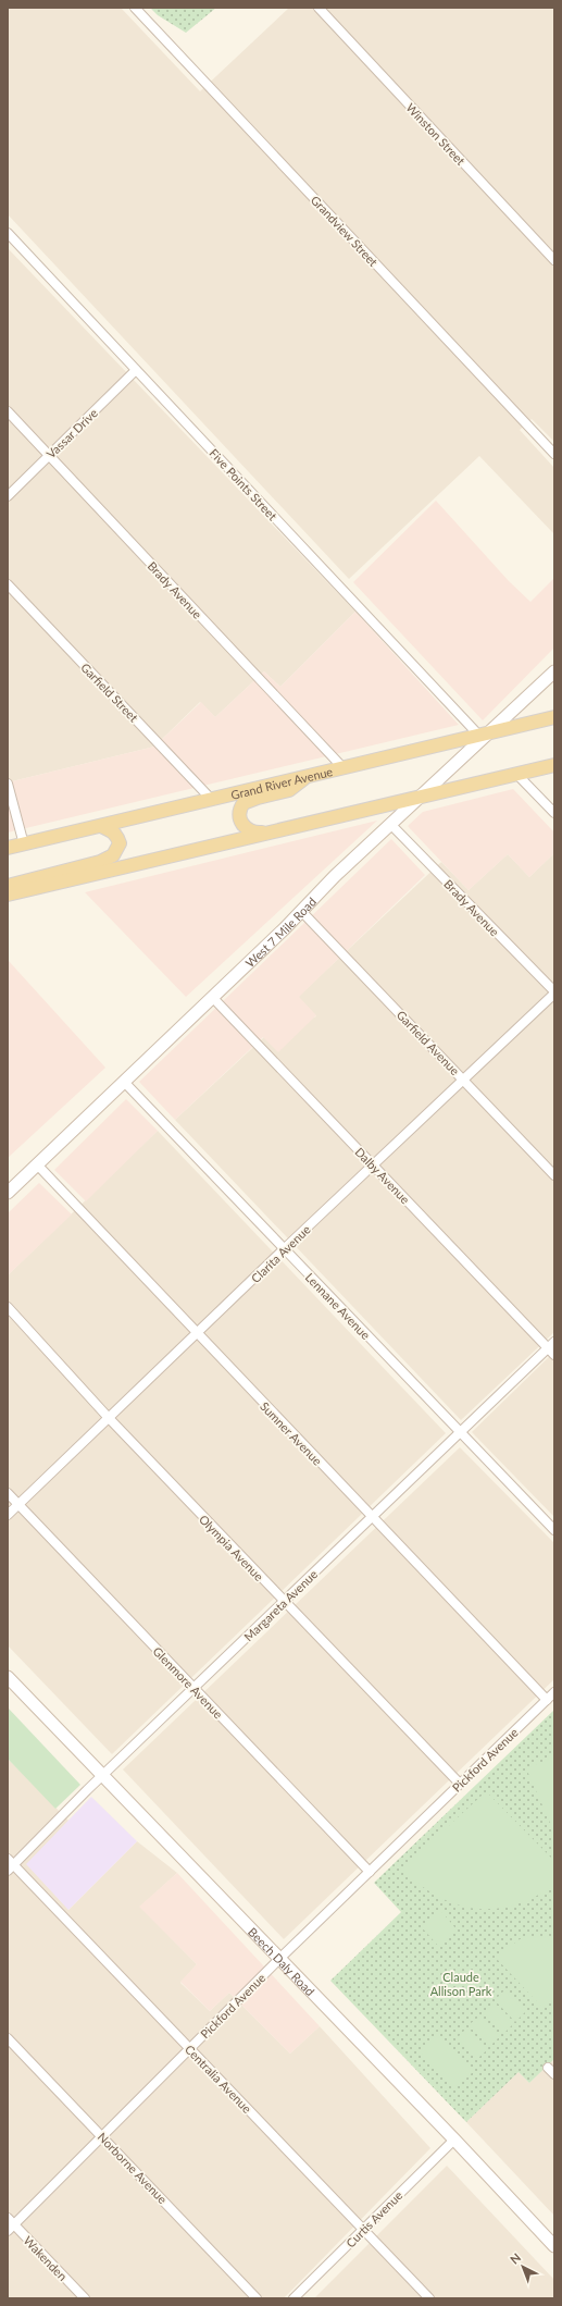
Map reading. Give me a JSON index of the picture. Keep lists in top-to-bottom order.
{
  "streets": {
    "main road": ["Grand River Avenue", "West 7 Mile Road", "Beech Daly Road"],
    "street": [
      "Winston Street",
      "Grandview Street",
      "Vassar Drive",
      "Five Points Street",
      "Brady Avenue",
      "Garfield Street",
      "Garfield Avenue",
      "Dalby Avenue",
      "Clarita Avenue",
      "Lennane Avenue",
      "Sumner Avenue",
      "Olympia Avenue",
      "Margareta Avenue",
      "Glenmore Avenue",
      "Pickford Avenue",
      "Centralia Avenue",
      "Norborne Avenue",
      "Curtis Avenue",
      "Wakenden"
    ]
  },
  "crossings": [
    ["Vassar Drive", "Five Points Street"],
    ["Vassar Drive", "Brady Avenue"],
    ["Five Points Street", "Grand River Avenue"],
    ["Five Points Street", "West 7 Mile Road"],
    ["Brady Avenue", "Grand River Avenue"],
    ["Brady Avenue", "West 7 Mile Road"],
    ["Brady Avenue", "Clarita Avenue"],
    ["Garfield Street", "Grand River Avenue"],
    ["Grand River Avenue", "West 7 Mile Road"],
    ["West 7 Mile Road", "Garfield Avenue"],
    ["West 7 Mile Road", "Dalby Avenue"],
    ["West 7 Mile Road", "Lennane Avenue"],
    ["West 7 Mile Road", "Sumner Avenue"],
    ["Garfield Avenue", "Clarita Avenue"],
    ["Dalby Avenue", "Clarita Avenue"],
    ["Dalby Avenue", "Margareta Avenue"],
    ["Clarita Avenue", "Lennane Avenue"],
    ["Clarita Avenue", "Sumner Avenue"],
    ["Clarita Avenue", "Olympia Avenue"],
    ["Clarita Avenue", "Glenmore Avenue"],
    ["Lennane Avenue", "Margareta Avenue"],
    ["Sumner Avenue", "Margareta Avenue"],
    ["Sumner Avenue", "Pickford Avenue"],
    ["Olympia Avenue", "Margareta Avenue"],
    ["Olympia Avenue", "Pickford Avenue"],
    ["Margareta Avenue", "Glenmore Avenue"],
    ["Margareta Avenue", "Beech Daly Road"],
    ["Margareta Avenue", "Centralia Avenue"],
    ["Glenmore Avenue", "Pickford Avenue"],
    ["Pickford Avenue", "Beech Daly Road"],
    ["Pickford Avenue", "Centralia Avenue"],
    ["Pickford Avenue", "Norborne Avenue"],
    ["Pickford Avenue", "Wakenden"],
    ["Beech Daly Road", "Curtis Avenue"],
    ["Centralia Avenue", "Curtis Avenue"]
  ],
  "parks": ["Claude Allison Park"],
  "north": "top left"
}
